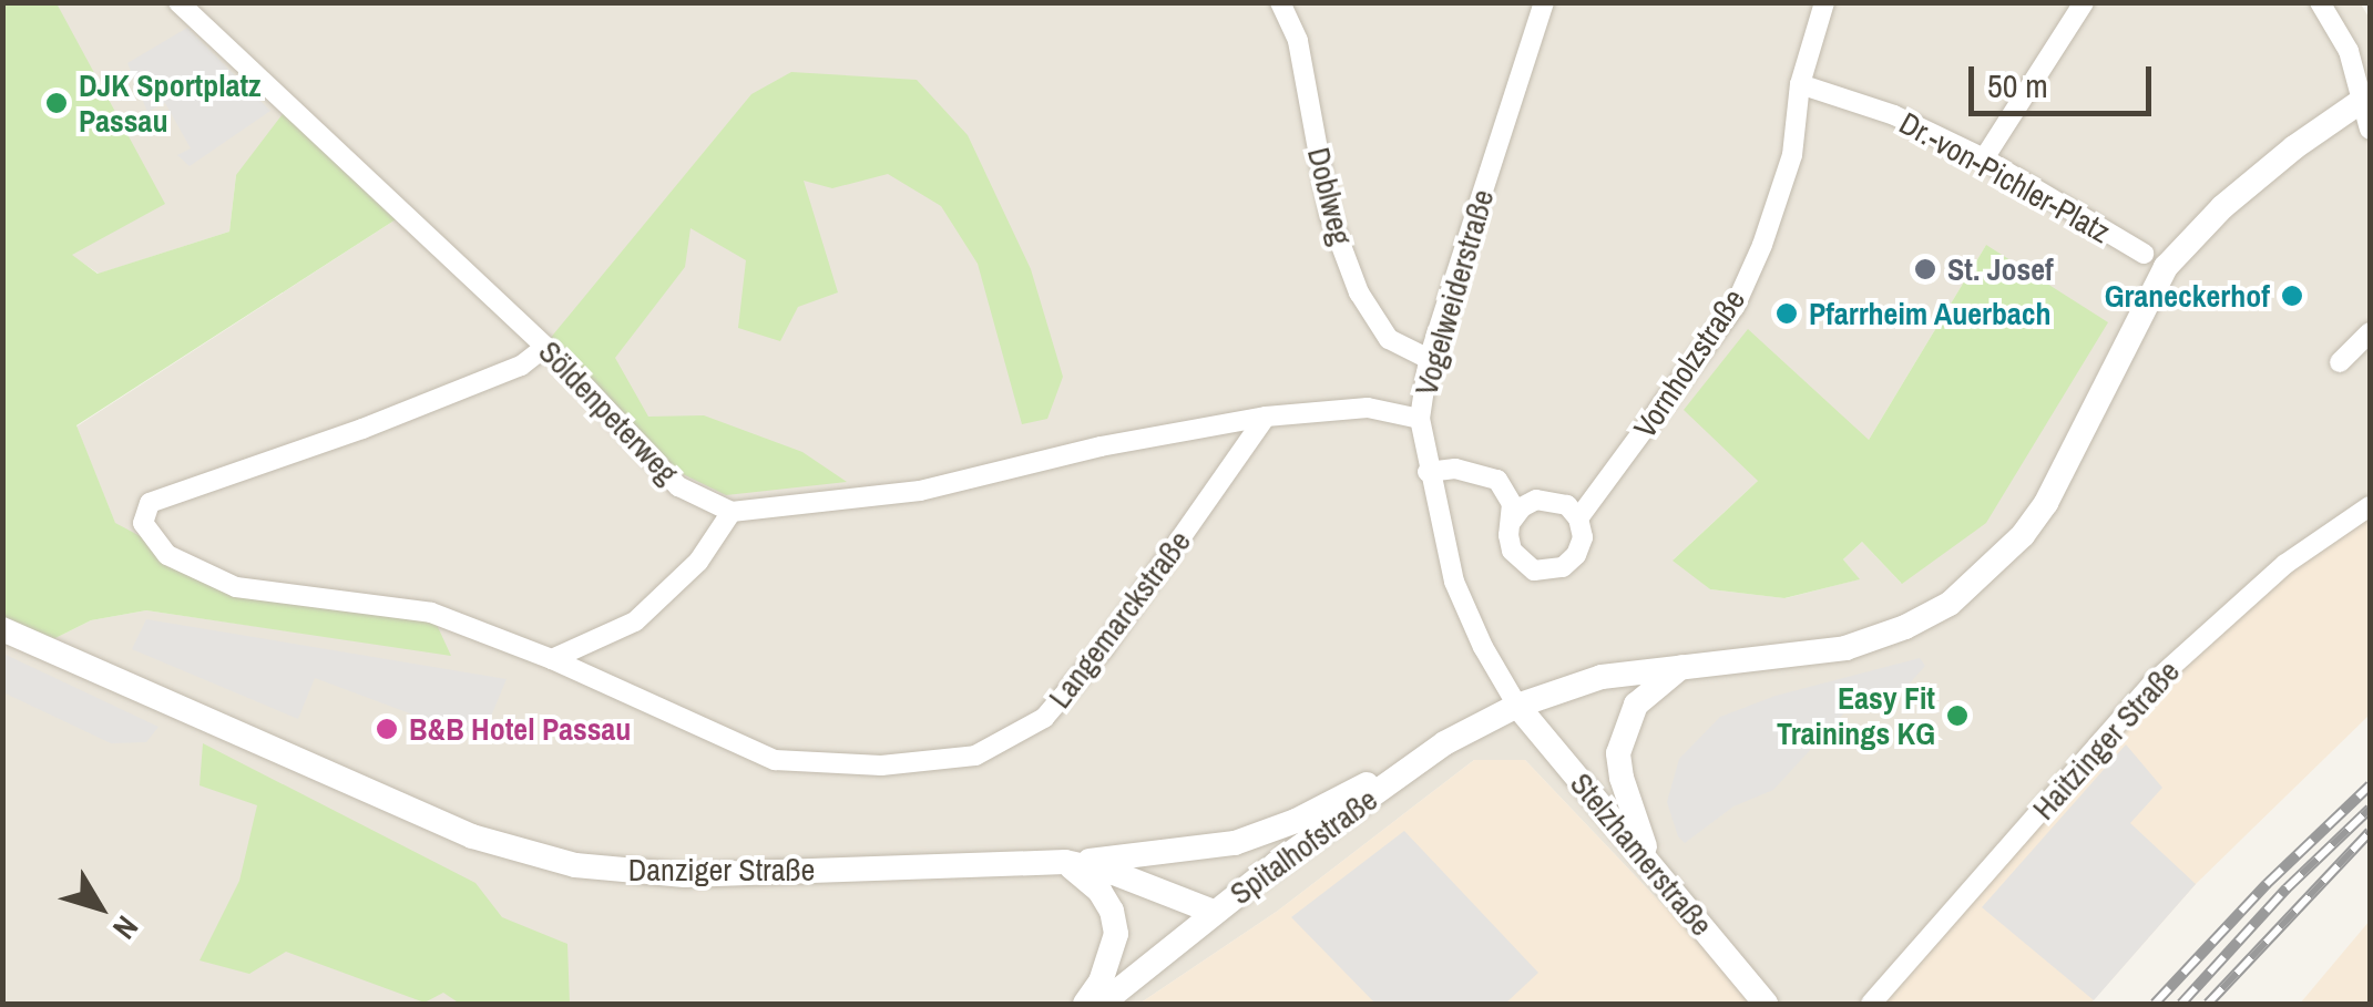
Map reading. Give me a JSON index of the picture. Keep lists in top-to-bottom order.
{
  "streets": {
    "street": [
      "Dr.-von-Pichler-Platz",
      "Doblweg",
      "Vogelweiderstraße",
      "Vornholzstraße",
      "Söldenpeterweg",
      "Langemarckstraße",
      "Haitzinger Straße",
      "Spitalhofstraße",
      "Stelzhamerstraße",
      "Danziger Straße"
    ]
  },
  "crossings": [
    ["Dr.-von-Pichler-Platz", "Vornholzstraße"],
    ["Doblweg", "Vogelweiderstraße"],
    ["Vogelweiderstraße", "Vornholzstraße"],
    ["Vogelweiderstraße", "Spitalhofstraße"],
    ["Vogelweiderstraße", "Stelzhamerstraße"],
    ["Söldenpeterweg", "Langemarckstraße"],
    ["Spitalhofstraße", "Stelzhamerstraße"],
    ["Spitalhofstraße", "Danziger Straße"]
  ],
  "places": [
    "DJK Sportplatz Passau",
    "St. Josef",
    "Graneckerhof",
    "Pfarrheim Auerbach",
    "Easy Fit Trainings KG",
    "B&B Hotel Passau"
  ],
  "scale_bar": "50 m",
  "north": "bottom right"
}
